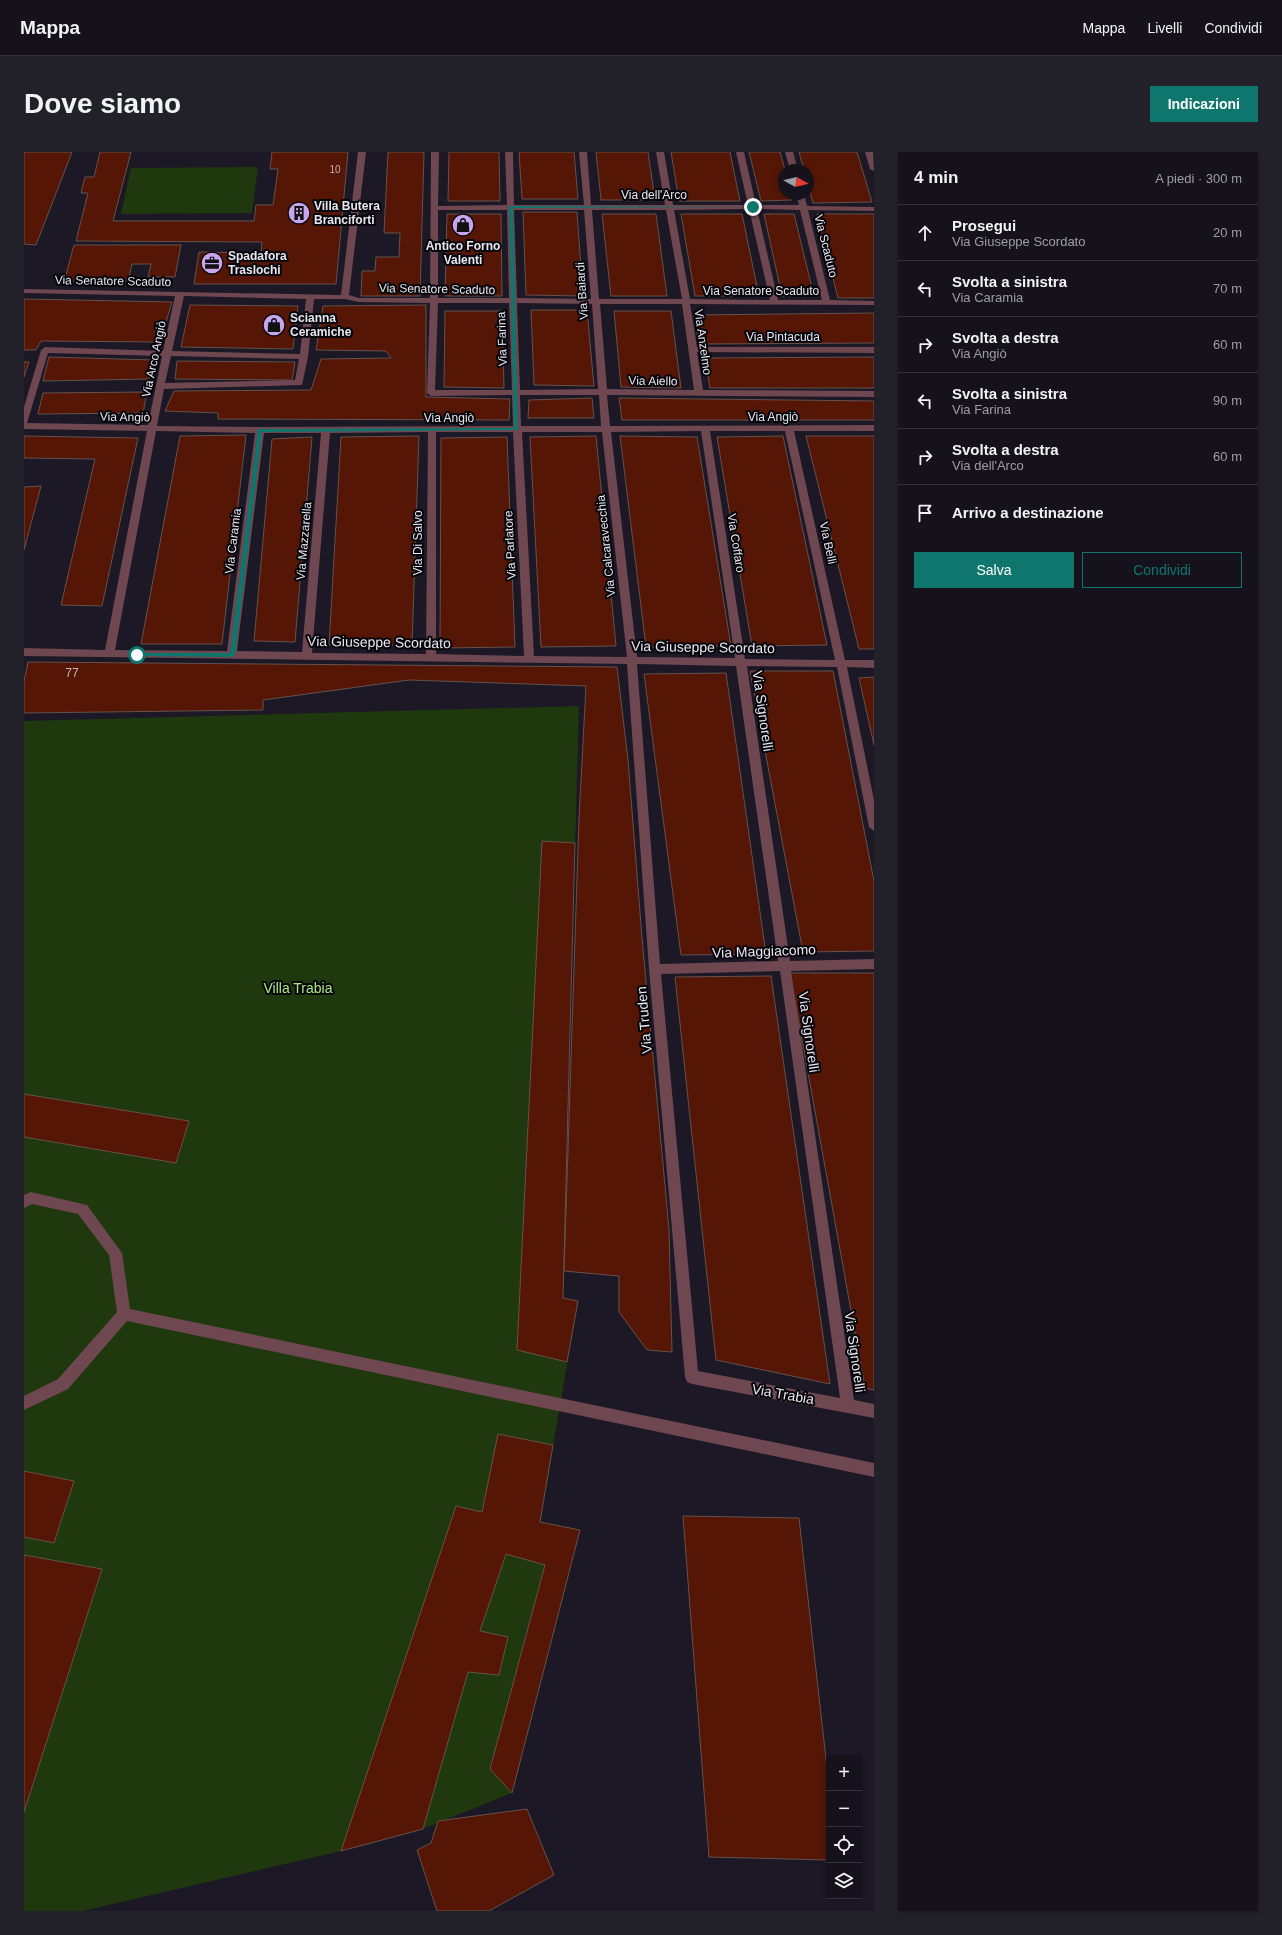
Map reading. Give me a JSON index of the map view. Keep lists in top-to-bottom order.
{
  "streets": {
    "street": [
      "Via dell'Arco",
      "Via Scaduto",
      "Via Senatore Scaduto",
      "Via Baiardi",
      "Via Pintacuda",
      "Via Farina",
      "Via Anzelmo",
      "Via Arco Angiò",
      "Via Aiello",
      "Via Angiò",
      "Via Caramia",
      "Via Mazzarella",
      "Via Di Salvo",
      "Via Coffaro",
      "Via Belli",
      "Via Parlatore",
      "Via Calcaravecchia",
      "Via Giuseppe Scordato",
      "Via Signorelli",
      "Via Maggiacomo",
      "Via Truden",
      "Via Trabia"
    ]
  },
  "crossings": [
    ["Via dell'Arco", "Via Scaduto"],
    ["Via dell'Arco", "Via Baiardi"],
    ["Via dell'Arco", "Via Farina"],
    ["Via dell'Arco", "Via Anzelmo"],
    ["Via Scaduto", "Via Senatore Scaduto"],
    ["Via Senatore Scaduto", "Via Baiardi"],
    ["Via Senatore Scaduto", "Via Farina"],
    ["Via Senatore Scaduto", "Via Anzelmo"],
    ["Via Senatore Scaduto", "Via Arco Angiò"],
    ["Via Senatore Scaduto", "Via Aiello"],
    ["Via Baiardi", "Via Aiello"],
    ["Via Baiardi", "Via Angiò"],
    ["Via Baiardi", "Via Calcaravecchia"],
    ["Via Pintacuda", "Via Anzelmo"],
    ["Via Farina", "Via Aiello"],
    ["Via Farina", "Via Angiò"],
    ["Via Farina", "Via Parlatore"],
    ["Via Anzelmo", "Via Aiello"],
    ["Via Arco Angiò", "Via Angiò"],
    ["Via Angiò", "Via Caramia"],
    ["Via Angiò", "Via Mazzarella"],
    ["Via Angiò", "Via Di Salvo"],
    ["Via Angiò", "Via Coffaro"],
    ["Via Angiò", "Via Belli"],
    ["Via Angiò", "Via Parlatore"],
    ["Via Angiò", "Via Calcaravecchia"],
    ["Via Caramia", "Via Giuseppe Scordato"],
    ["Via Mazzarella", "Via Giuseppe Scordato"],
    ["Via Di Salvo", "Via Giuseppe Scordato"],
    ["Via Coffaro", "Via Giuseppe Scordato"],
    ["Via Coffaro", "Via Signorelli"],
    ["Via Belli", "Via Giuseppe Scordato"],
    ["Via Parlatore", "Via Giuseppe Scordato"],
    ["Via Calcaravecchia", "Via Giuseppe Scordato"],
    ["Via Calcaravecchia", "Via Truden"],
    ["Via Giuseppe Scordato", "Via Signorelli"],
    ["Via Giuseppe Scordato", "Via Truden"],
    ["Via Signorelli", "Via Maggiacomo"],
    ["Via Signorelli", "Via Trabia"],
    ["Via Maggiacomo", "Via Truden"],
    ["Via Truden", "Via Trabia"]
  ],
  "parks": ["Villa Trabia"],
  "places": {
    "building": ["Villa Butera Branciforti"],
    "shop": ["Antico Forno Valenti", "Scianna Ceramiche"],
    "office": ["Spadafora Traslochi"]
  },
  "house_numbers": ["10", "77"],
  "north": "right",
  "page": {
    "header": "Mappa",
    "nav": ["Mappa", "Livelli", "Condividi"],
    "buttons": [
      "Indicazioni",
      ["Salva", "Condividi"]
    ],
    "title": "Dove siamo",
    "heading": ["4 min", "A piedi · 300 m"],
    "list": [
      ["Prosegui", "Via Giuseppe Scordato", "20 m"],
      ["Svolta a sinistra", "Via Caramia", "70 m"],
      ["Svolta a destra", "Via Angiò", "60 m"],
      ["Svolta a sinistra", "Via Farina", "90 m"],
      ["Svolta a destra", "Via dell'Arco", "60 m"],
      "Arrivo a destinazione"
    ],
    "map_buttons": ["+", "−"]
  }
}
